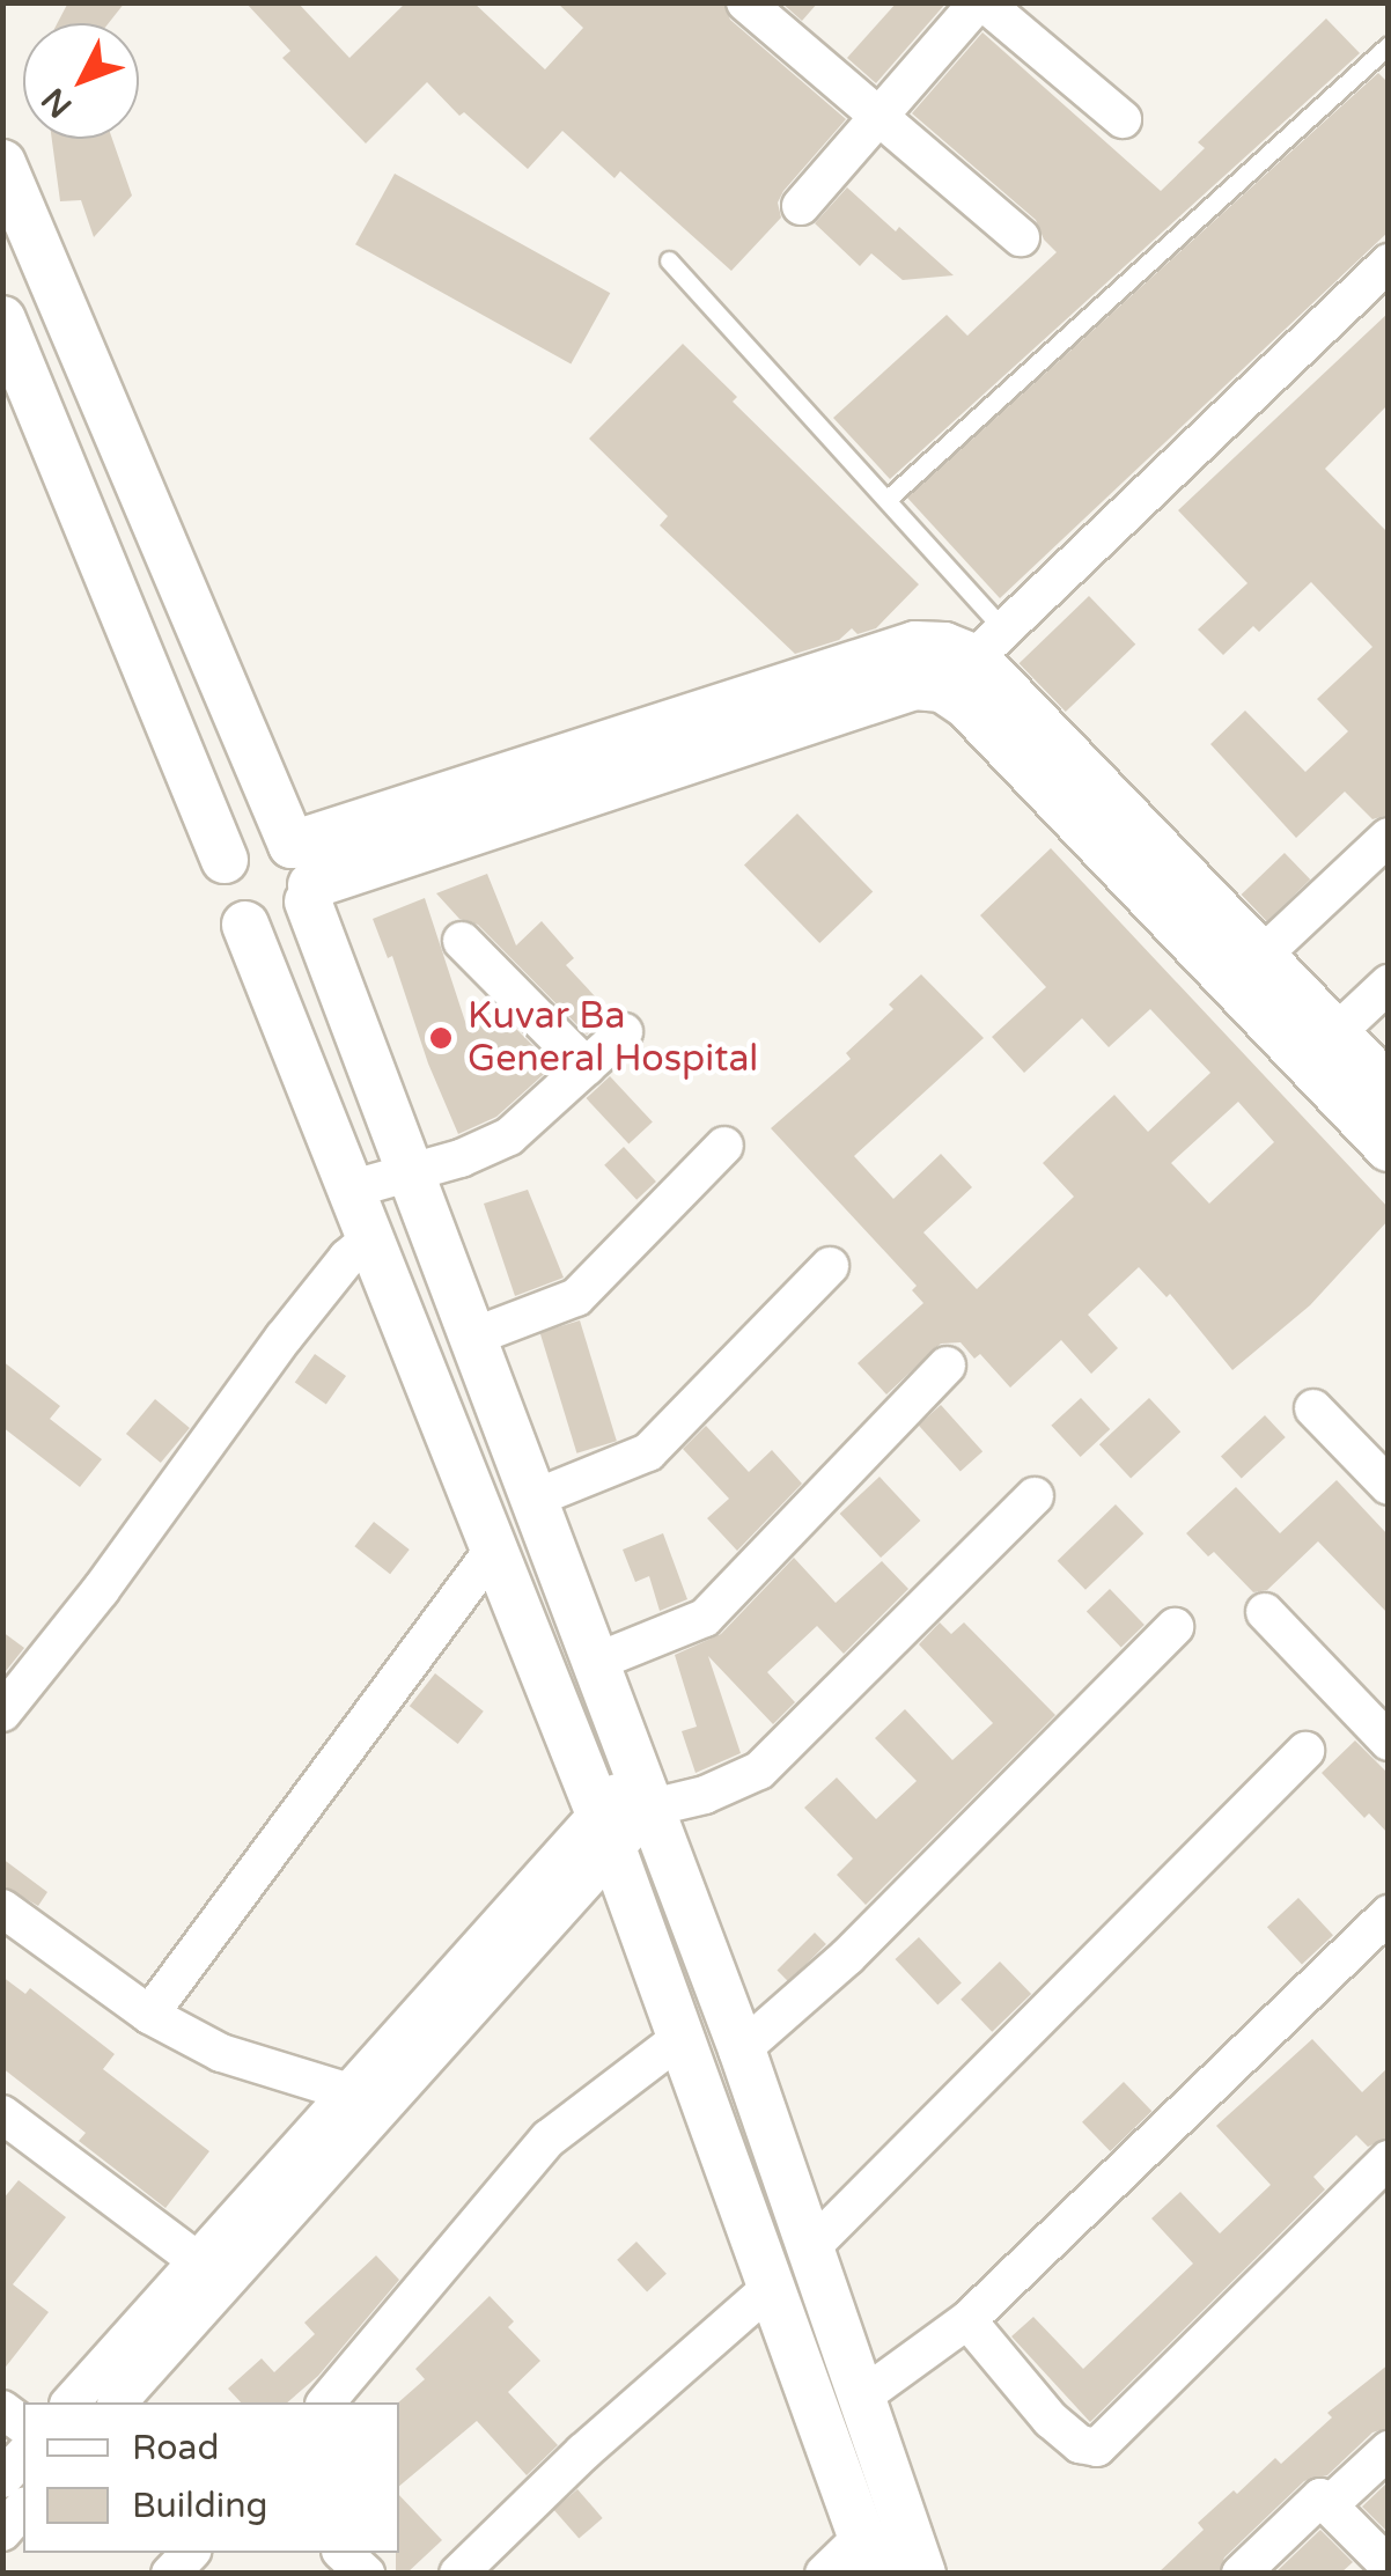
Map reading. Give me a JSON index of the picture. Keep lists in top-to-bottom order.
{
  "places": ["Kuvar Ba General Hospital"],
  "legend": ["Road", "Building"],
  "north": "bottom left"
}
